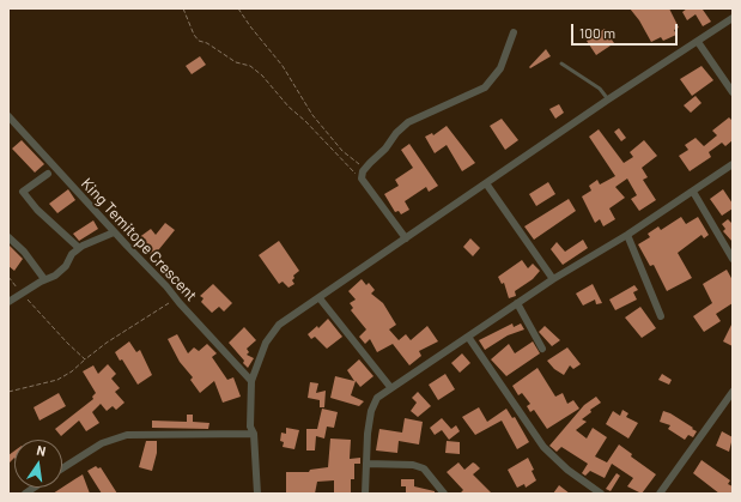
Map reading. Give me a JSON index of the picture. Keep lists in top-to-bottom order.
{
  "streets": {
    "street": ["King Temitope Crescent"]
  },
  "scale_bar": "100 m",
  "north": "top"
}
